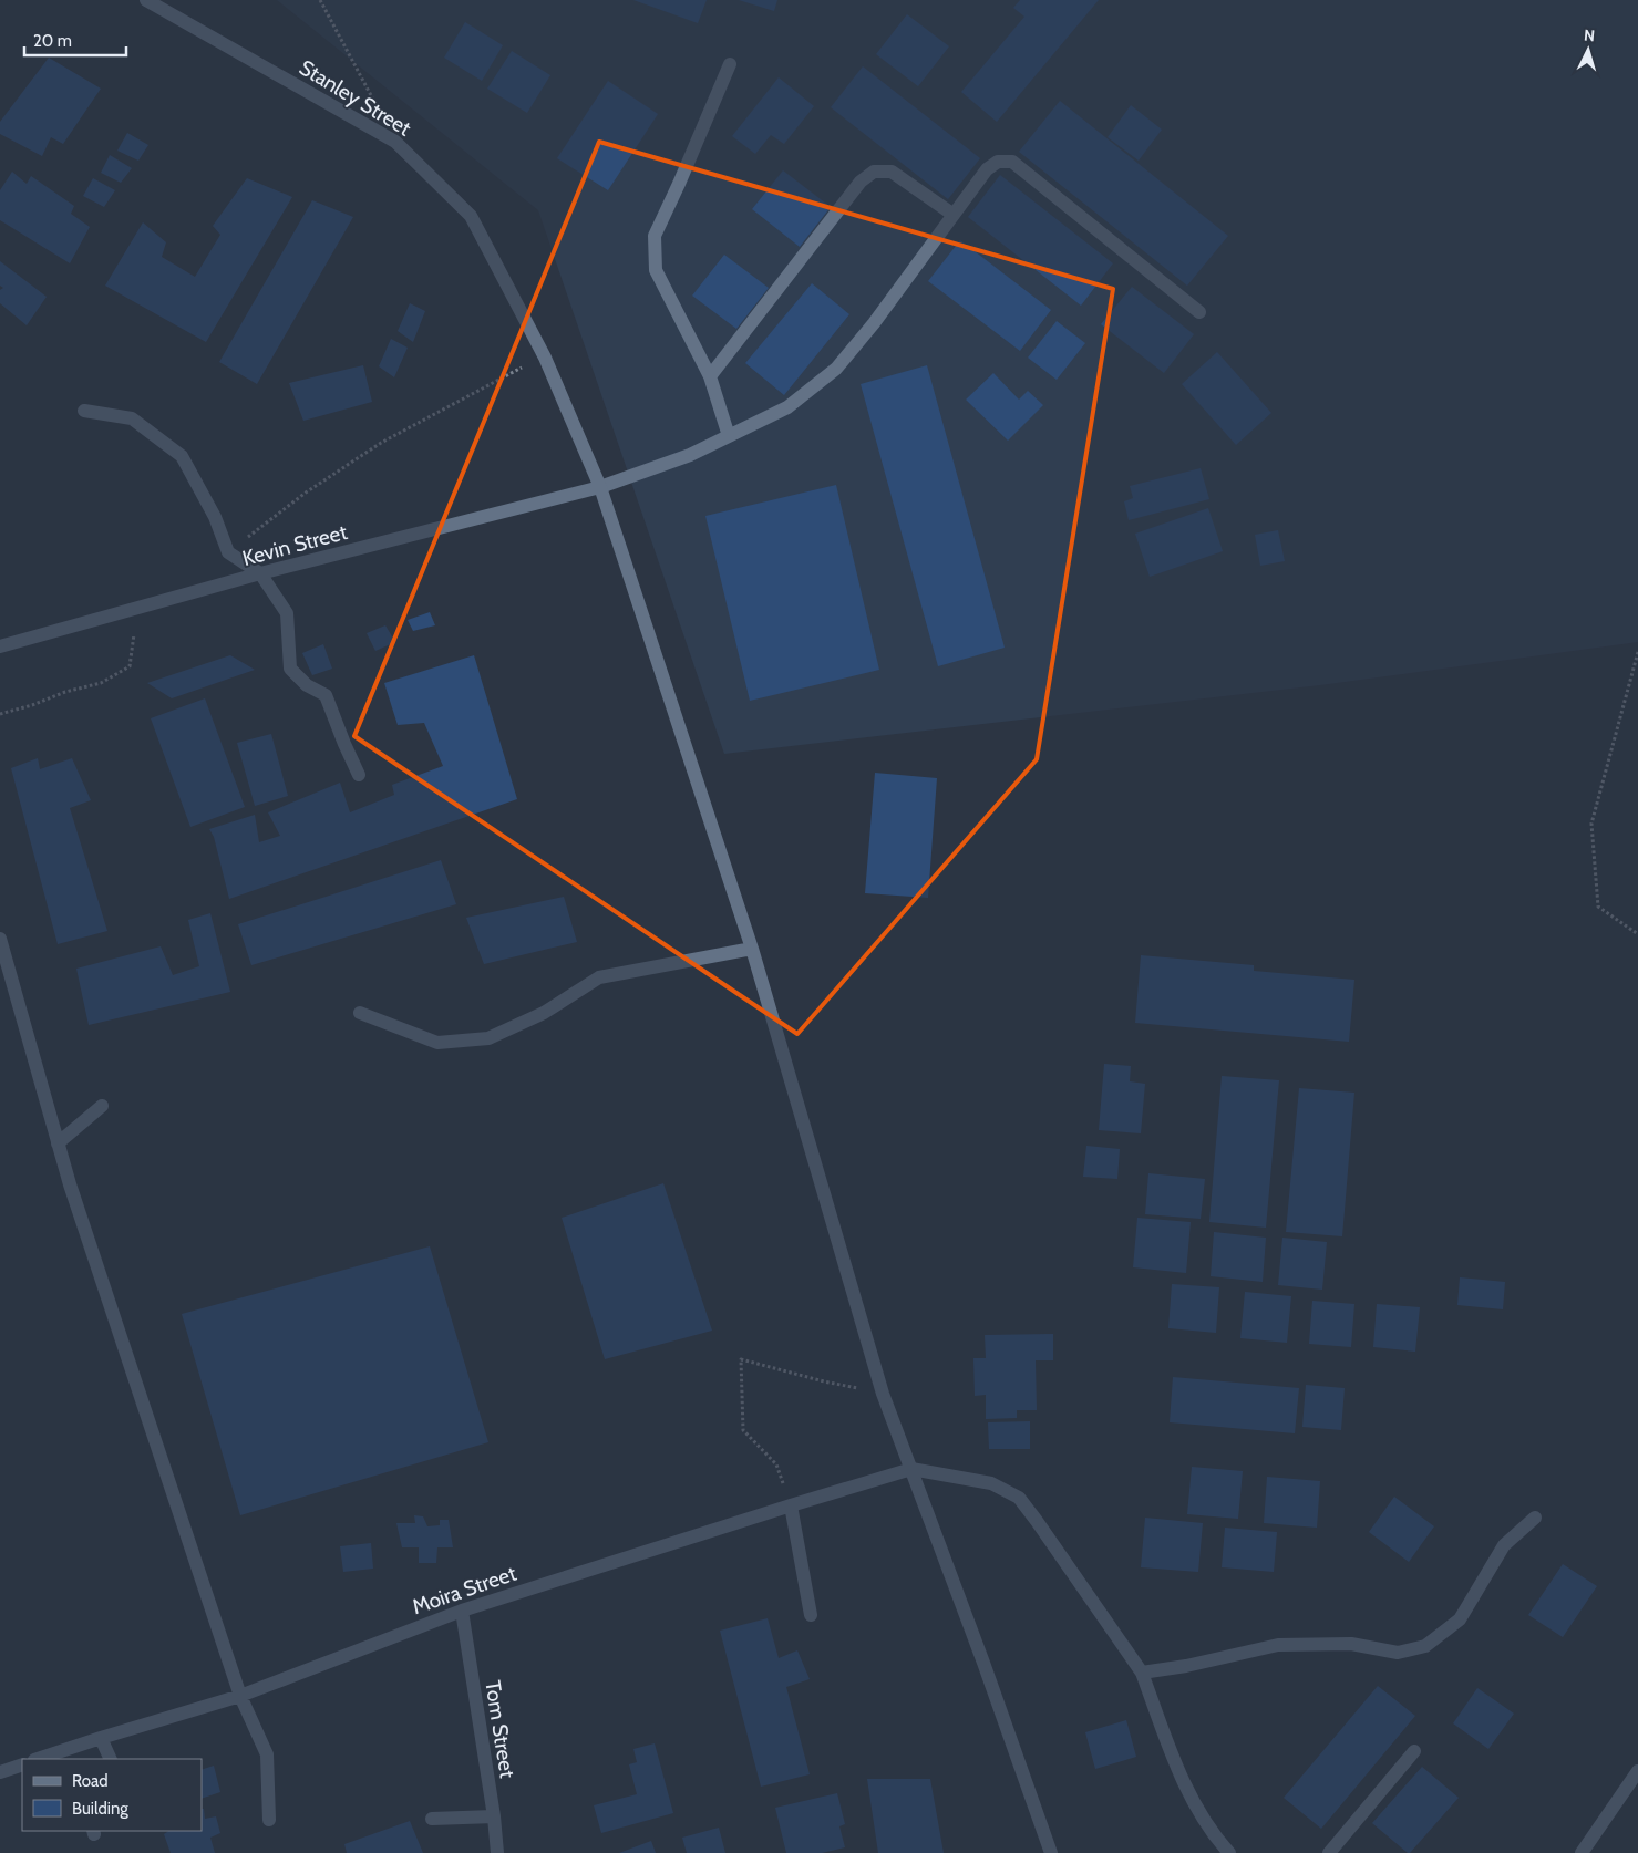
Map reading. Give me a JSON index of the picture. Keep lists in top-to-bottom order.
{
  "streets": {
    "street": [
      "Stanley Street",
      "Kevin Street",
      "Moira Street",
      "Tom Street"
    ]
  },
  "crossings": [
    ["Stanley Street", "Kevin Street"],
    ["Stanley Street", "Moira Street"],
    ["Moira Street", "Tom Street"]
  ],
  "legend": ["Road", "Building"],
  "scale_bar": "20 m",
  "north": "top"
}
